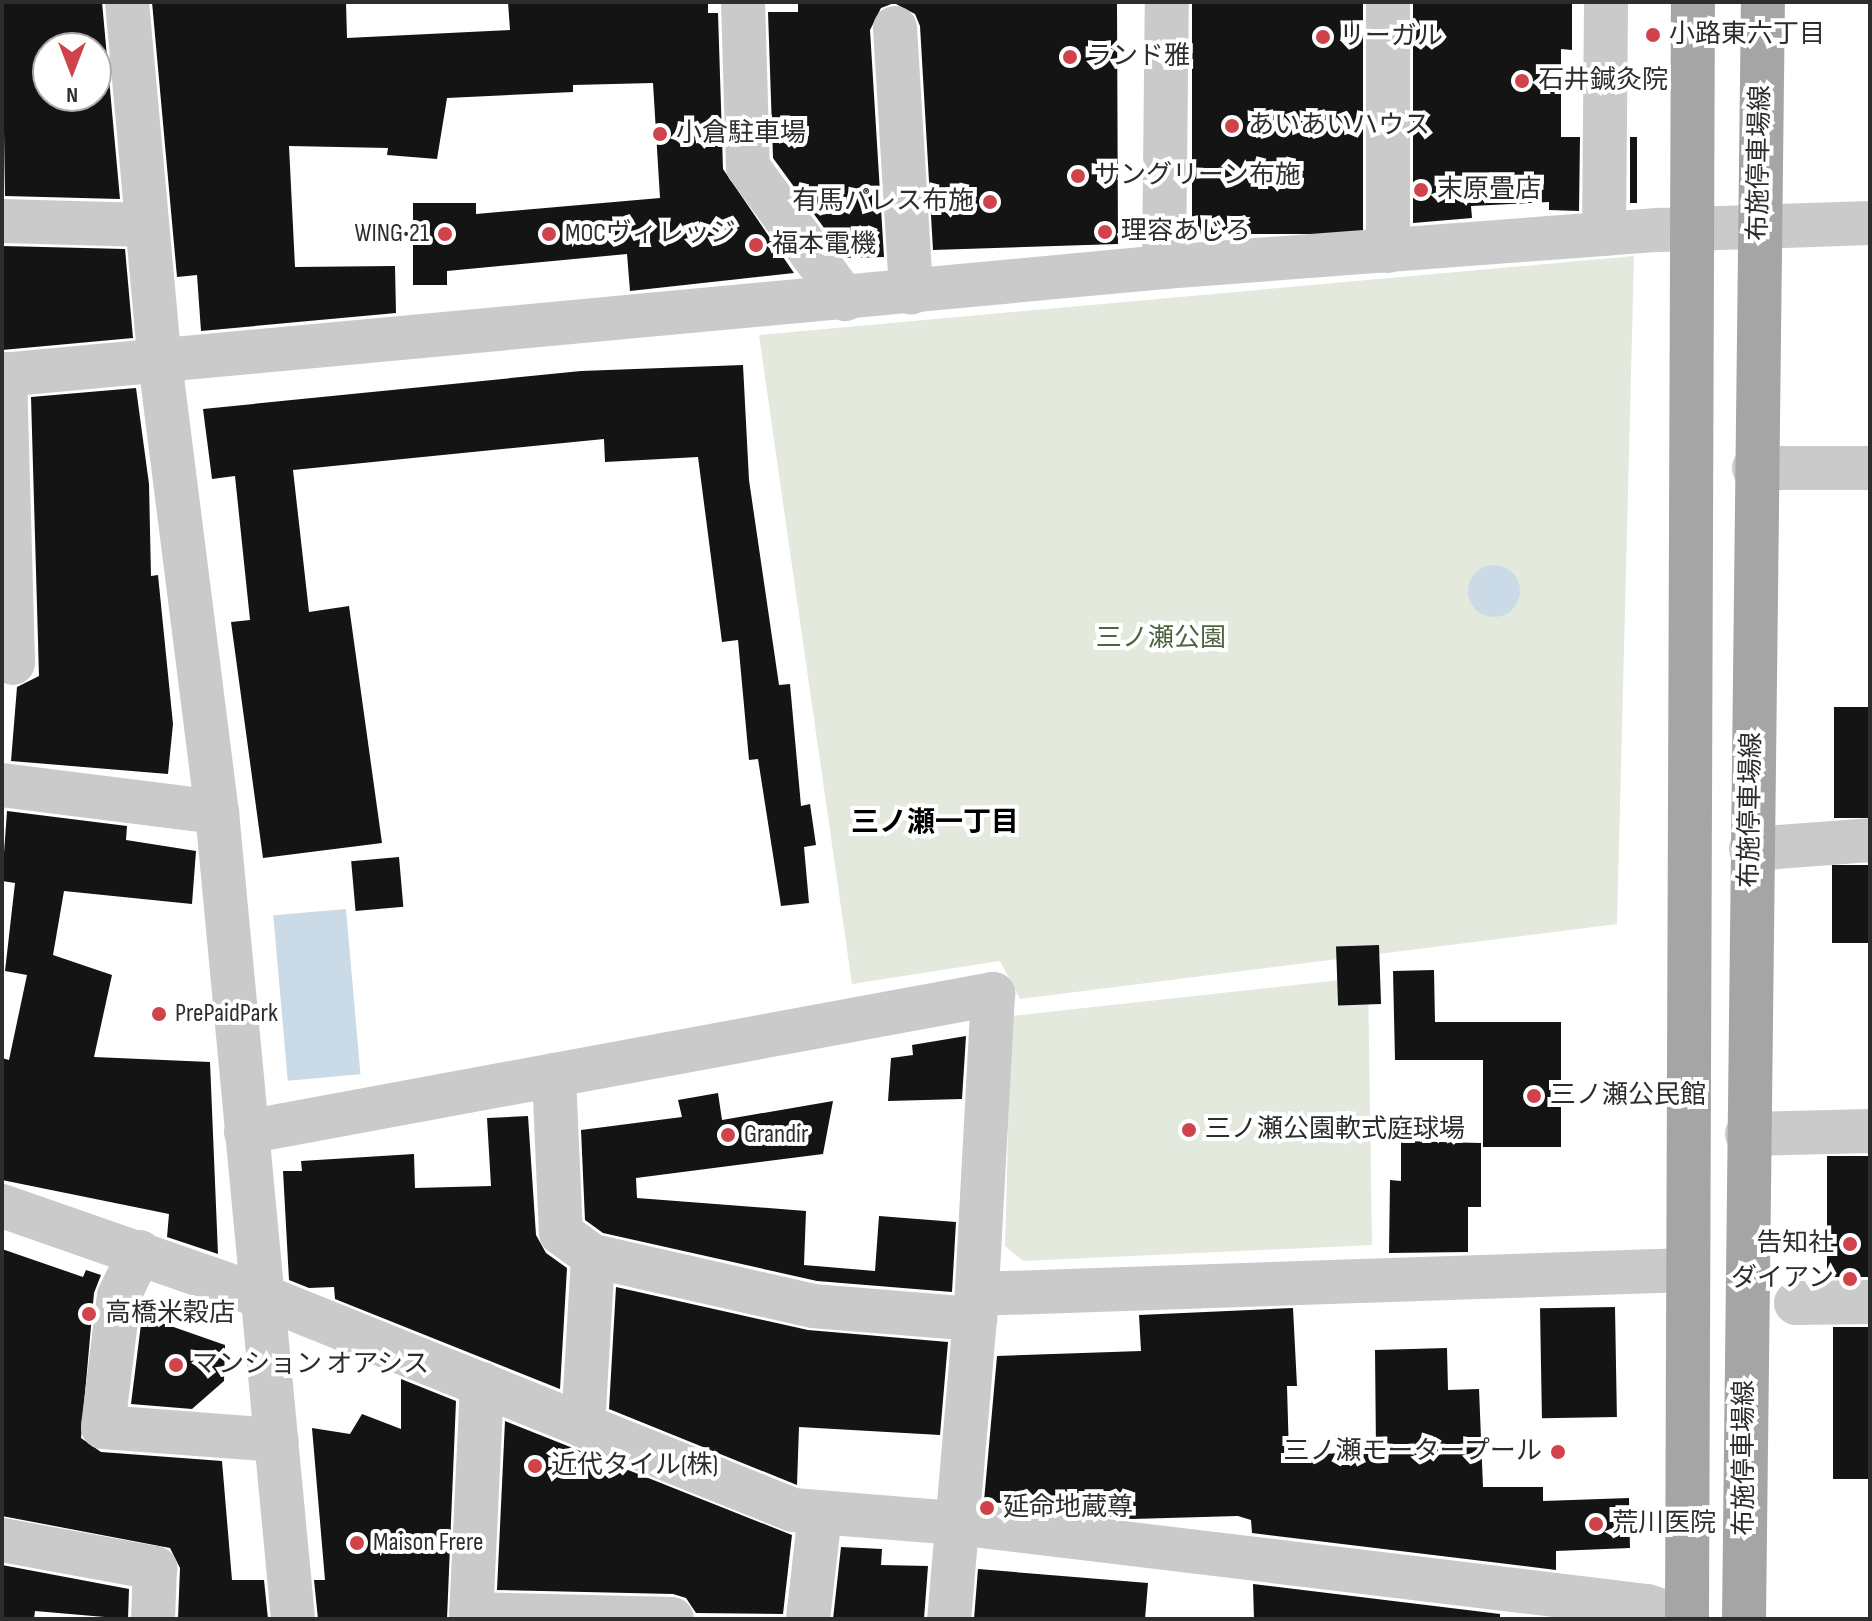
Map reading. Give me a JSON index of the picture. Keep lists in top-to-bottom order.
{
  "streets": {
    "main road": ["布施停車場線"]
  },
  "districts": ["三ノ瀬一丁目"],
  "parks": ["三ノ瀬公園"],
  "places": [
    "小路東六丁目",
    "リーガル",
    "ランド雅",
    "石井鍼灸院",
    "あいあいハウス",
    "小倉駐車場",
    "サングリーン布施",
    "末原畳店",
    "有馬パレス布施",
    "理容あじろ",
    "WING•21",
    "MOCヴィレッジ",
    "福本電機",
    "PrePaidPark",
    "三ノ瀬公民館",
    "三ノ瀬公園軟式庭球場",
    "Grandir",
    "告知社",
    "ダイアン",
    "高橋米穀店",
    "マンション オアシス",
    "三ノ瀬モータープール",
    "近代タイル(株)",
    "延命地蔵尊",
    "荒川医院",
    "Maison Frere"
  ],
  "north": "bottom"
}
